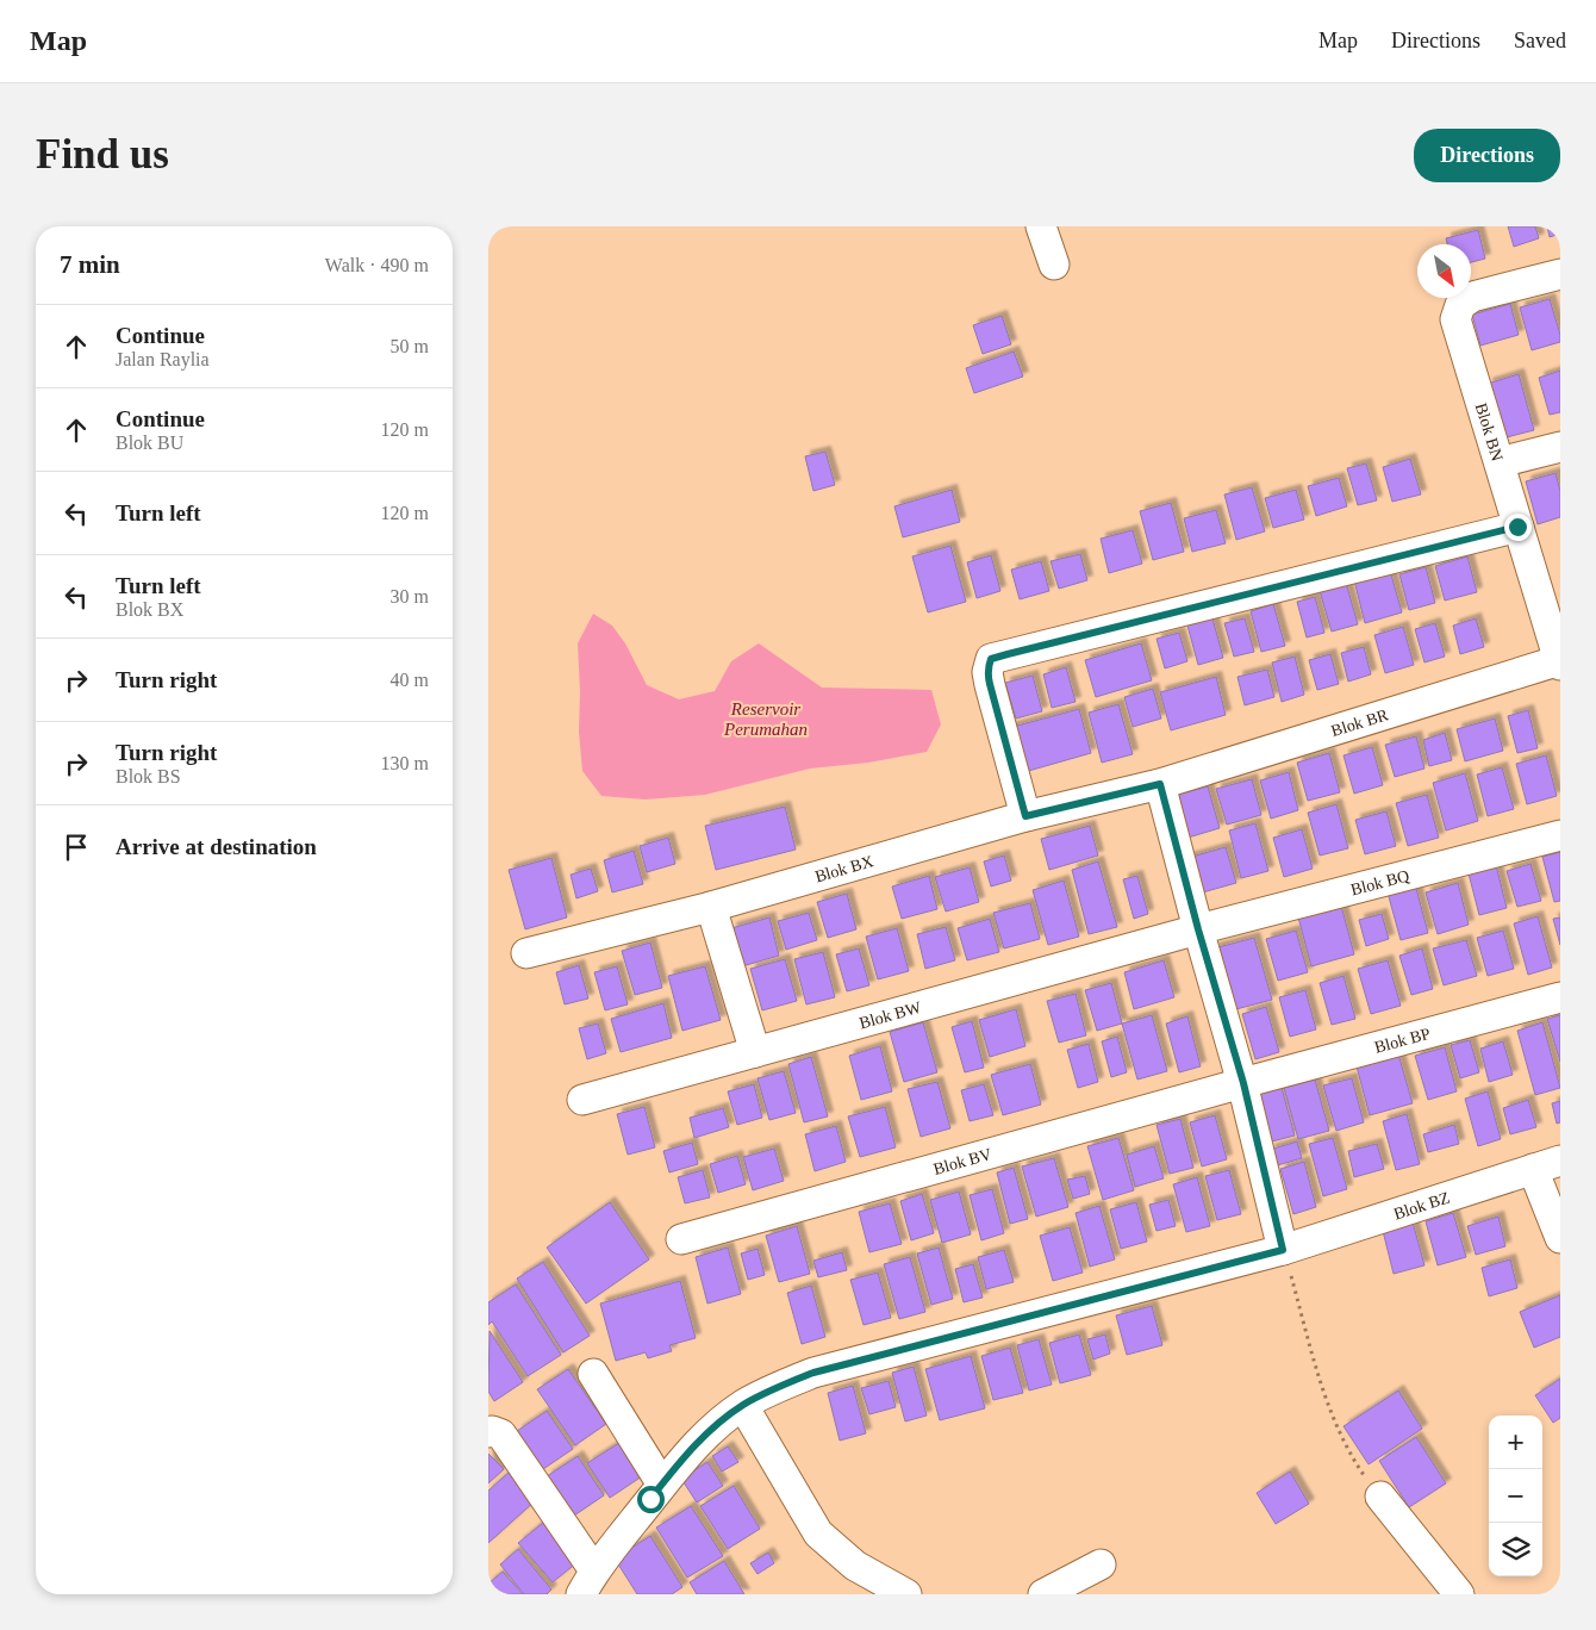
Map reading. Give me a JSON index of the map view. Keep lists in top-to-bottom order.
{
  "streets": {
    "street": [
      "Blok BN",
      "Blok BR",
      "Blok BX",
      "Blok BQ",
      "Blok BW",
      "Blok BP",
      "Blok BV",
      "Blok BZ"
    ]
  },
  "crossings": [
    ["Blok BN", "Blok BR"],
    ["Blok BR", "Blok BX"],
    ["Blok BQ", "Blok BW"],
    ["Blok BP", "Blok BV"]
  ],
  "water": ["Reservoir Perumahan"],
  "north": "bottom right",
  "page": {
    "header": "Map",
    "nav": ["Map", "Directions", "Saved"],
    "buttons": "Directions",
    "title": "Find us",
    "heading": ["7 min", "Walk · 490 m"],
    "list": [
      ["Continue", "Jalan Raylia", "50 m"],
      ["Continue", "Blok BU", "120 m"],
      ["Turn left", "120 m"],
      ["Turn left", "Blok BX", "30 m"],
      ["Turn right", "40 m"],
      ["Turn right", "Blok BS", "130 m"],
      "Arrive at destination"
    ],
    "map_buttons": ["+", "−"]
  }
}
